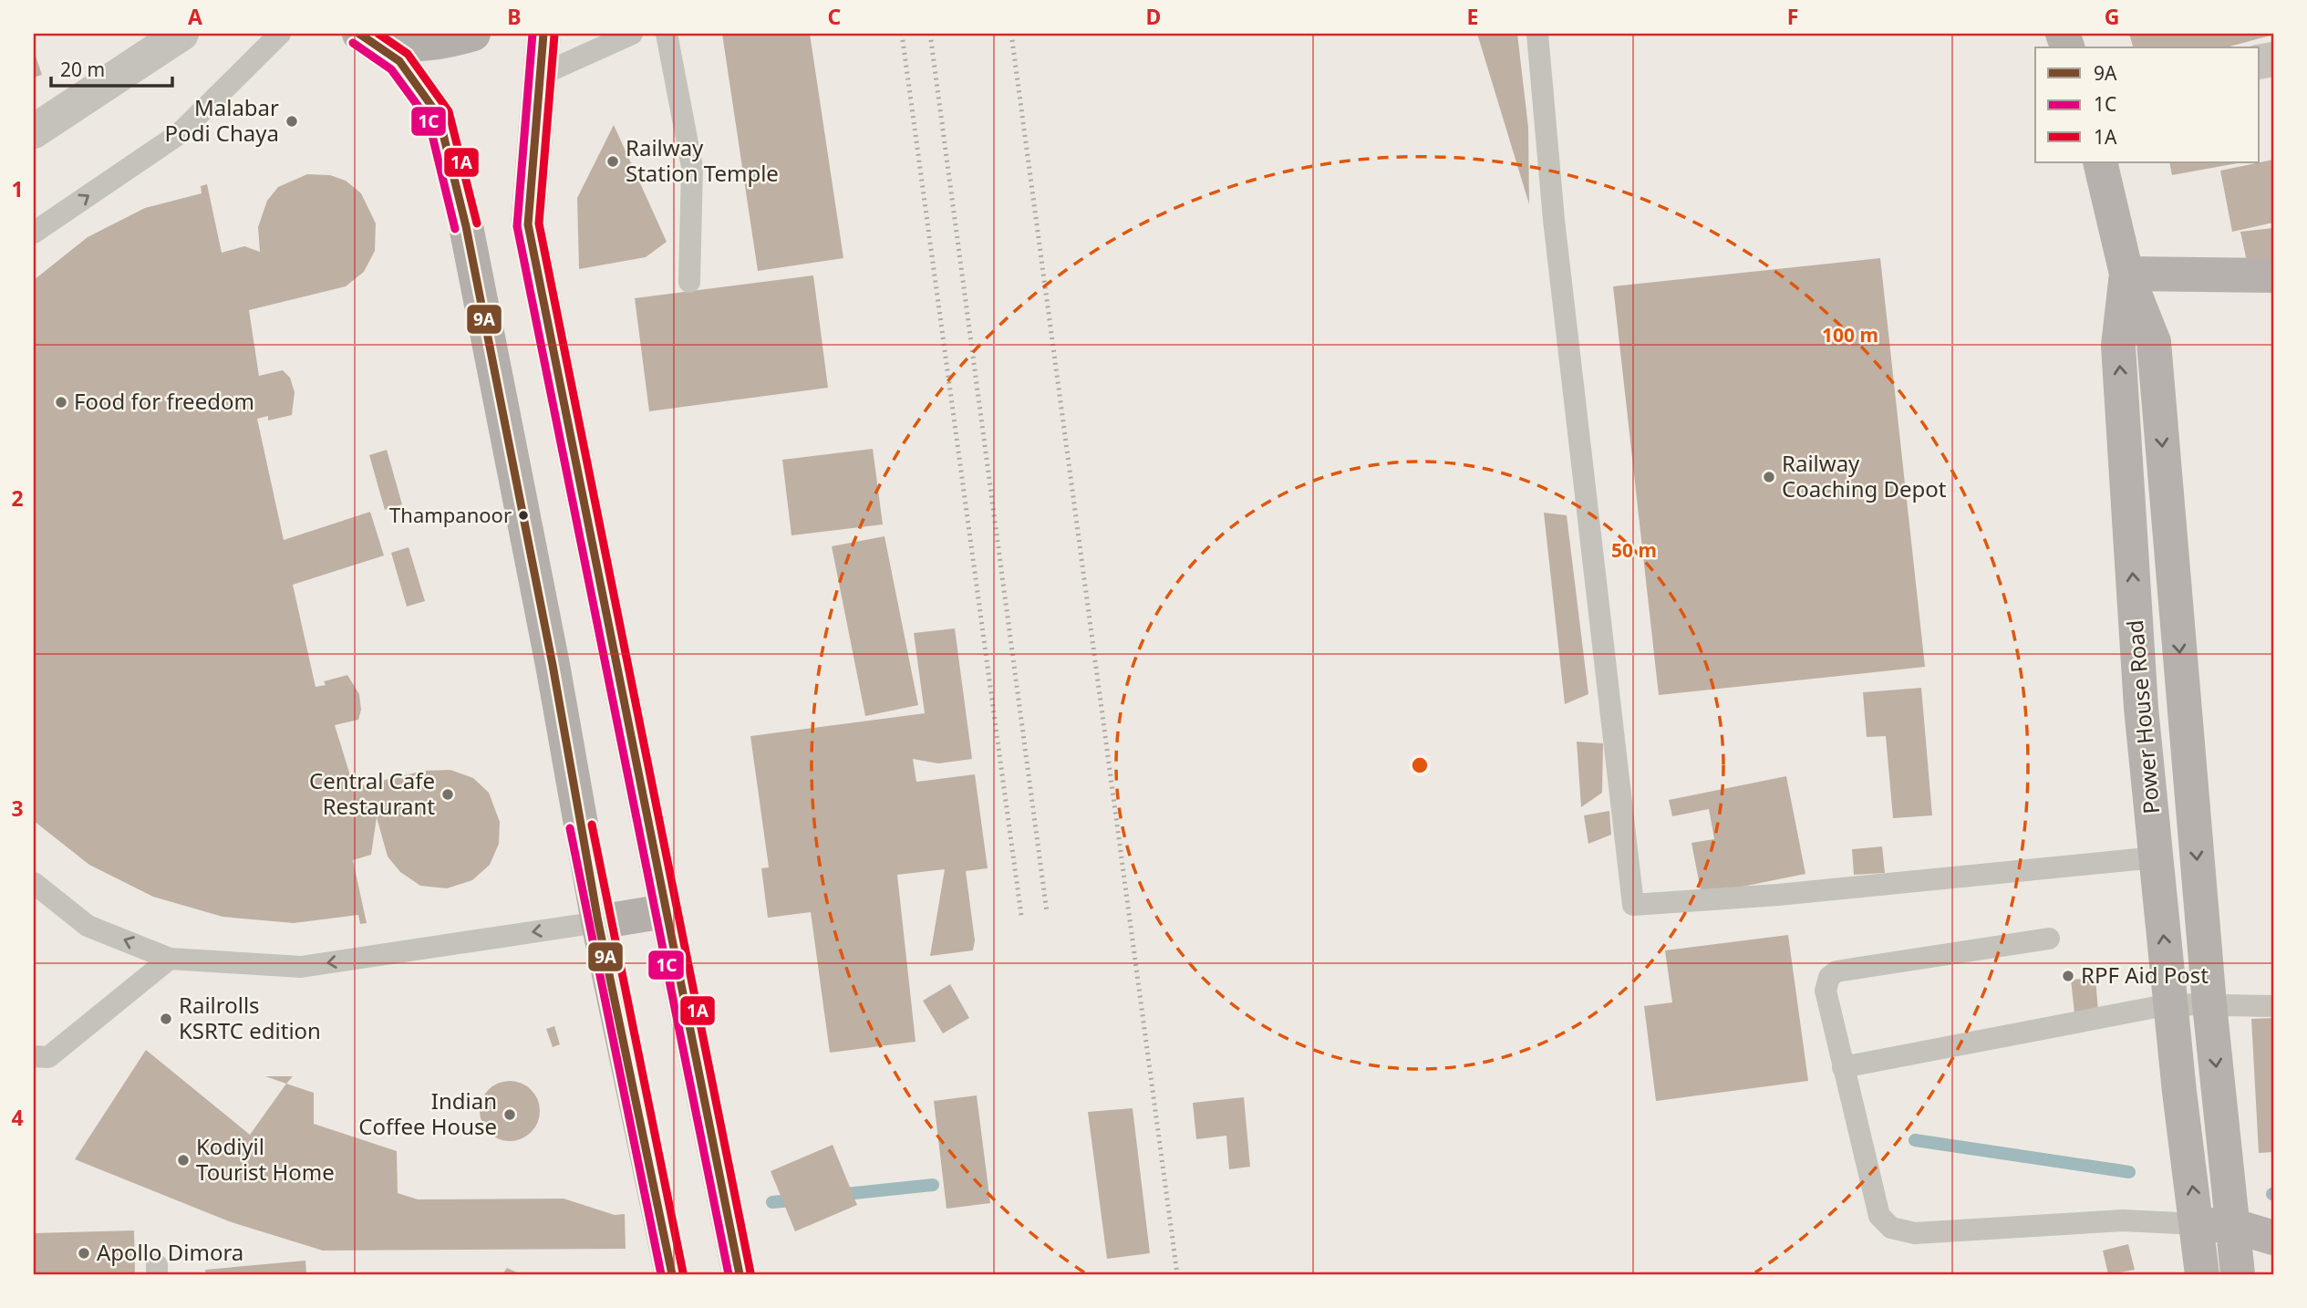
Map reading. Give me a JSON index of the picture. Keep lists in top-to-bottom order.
{
  "streets": {
    "main road": ["Power House Road"]
  },
  "places": [
    "Malabar Podi Chaya",
    "Railway Station Temple",
    "Food for freedom",
    "Railway Coaching Depot",
    "Thampanoor",
    "Central Cafe Restaurant",
    "RPF Aid Post",
    "Railrolls KSRTC edition",
    "Indian Coffee House",
    "Kodiyil Tourist Home",
    "Apollo Dimora"
  ],
  "lines": ["transit line 9A", "transit line 1C", "transit line 1A"],
  "legend": ["9A", "1C", "1A"],
  "scale_bar": "20 m",
  "grid": {
    "columns": [
      "A",
      "B",
      "C",
      "D",
      "E",
      "F",
      "G"
    ],
    "rows": [
      "1",
      "2",
      "3",
      "4"
    ]
  },
  "rings": ["100 m", "50 m"]
}
